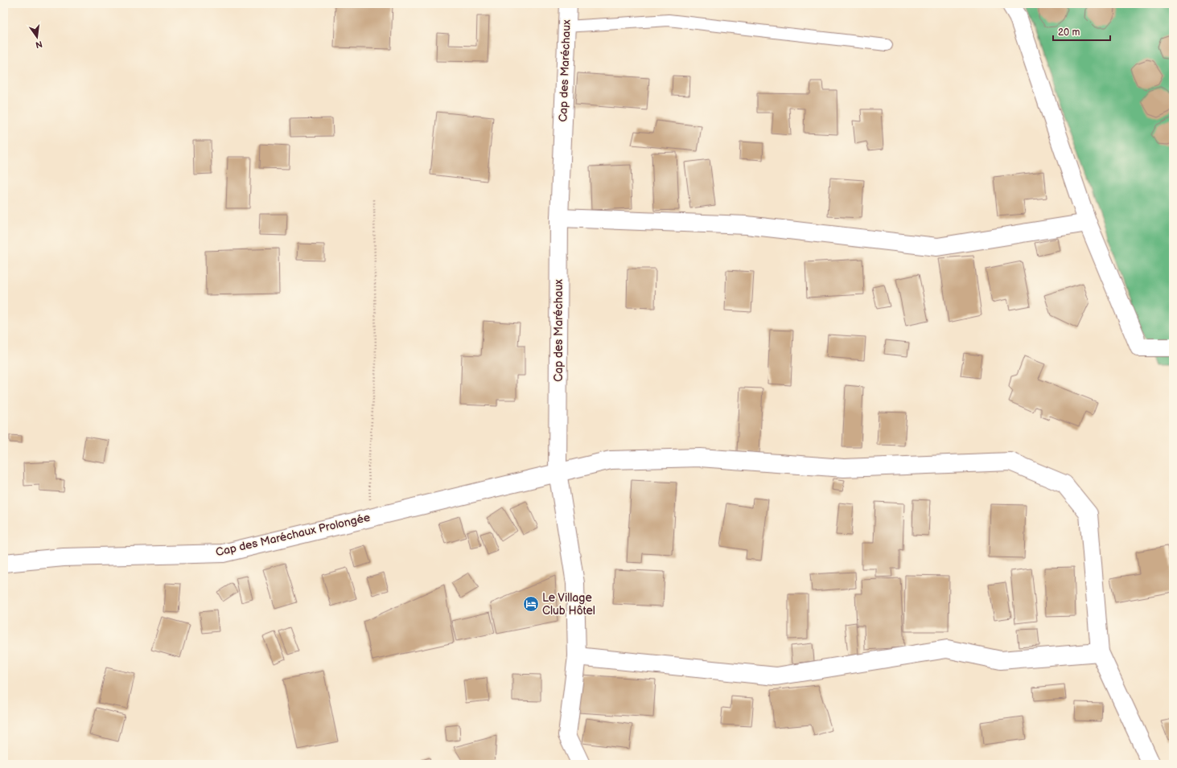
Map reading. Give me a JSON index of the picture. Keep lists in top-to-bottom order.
{
  "streets": {
    "street": ["Cap des Maréchaux", "Cap des Maréchaux Prolongée"]
  },
  "crossings": [
    ["Cap des Maréchaux", "Cap des Maréchaux Prolongée"]
  ],
  "places": {
    "hotel": ["Le Village Club Hôtel"]
  },
  "scale_bar": "20 m",
  "north": "bottom"
}
